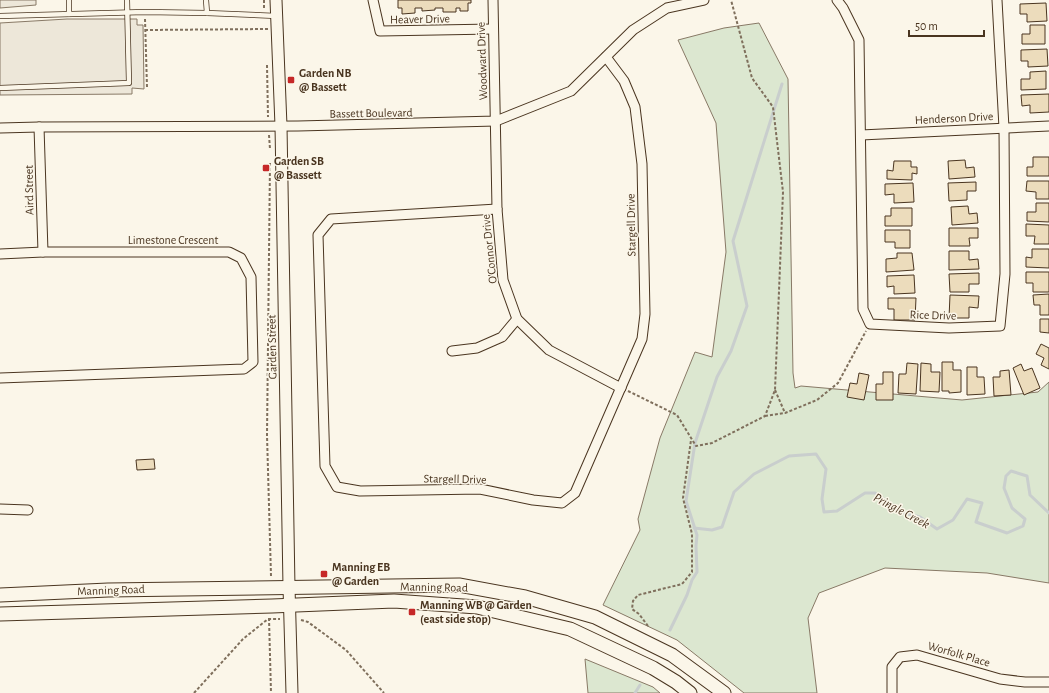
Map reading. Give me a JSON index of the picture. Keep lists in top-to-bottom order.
{
  "streets": {
    "main road": ["Manning Road"],
    "street": [
      "Heaver Drive",
      "Woodward Drive",
      "Bassett Boulevard",
      "Henderson Drive",
      "Aird Street",
      "Stargell Drive",
      "Limestone Crescent",
      "O'Connor Drive",
      "Rice Drive",
      "Garden Street",
      "Worfolk Place"
    ]
  },
  "crossings": [
    ["Heaver Drive", "Woodward Drive"],
    ["Woodward Drive", "Bassett Boulevard"],
    ["Woodward Drive", "O'Connor Drive"],
    ["Bassett Boulevard", "Aird Street"],
    ["Bassett Boulevard", "Stargell Drive"],
    ["Bassett Boulevard", "O'Connor Drive"],
    ["Bassett Boulevard", "Garden Street"],
    ["Henderson Drive", "Rice Drive"],
    ["Aird Street", "Limestone Crescent"],
    ["Stargell Drive", "O'Connor Drive"],
    ["Garden Street", "Manning Road"]
  ],
  "water": ["Pringle Creek"],
  "places": {
    "transit": [
      "Garden NB @ Bassett",
      "Garden SB @ Bassett",
      "Manning EB @ Garden",
      "Manning WB @ Garden (east side stop)"
    ]
  },
  "scale_bar": "50 m"
}
